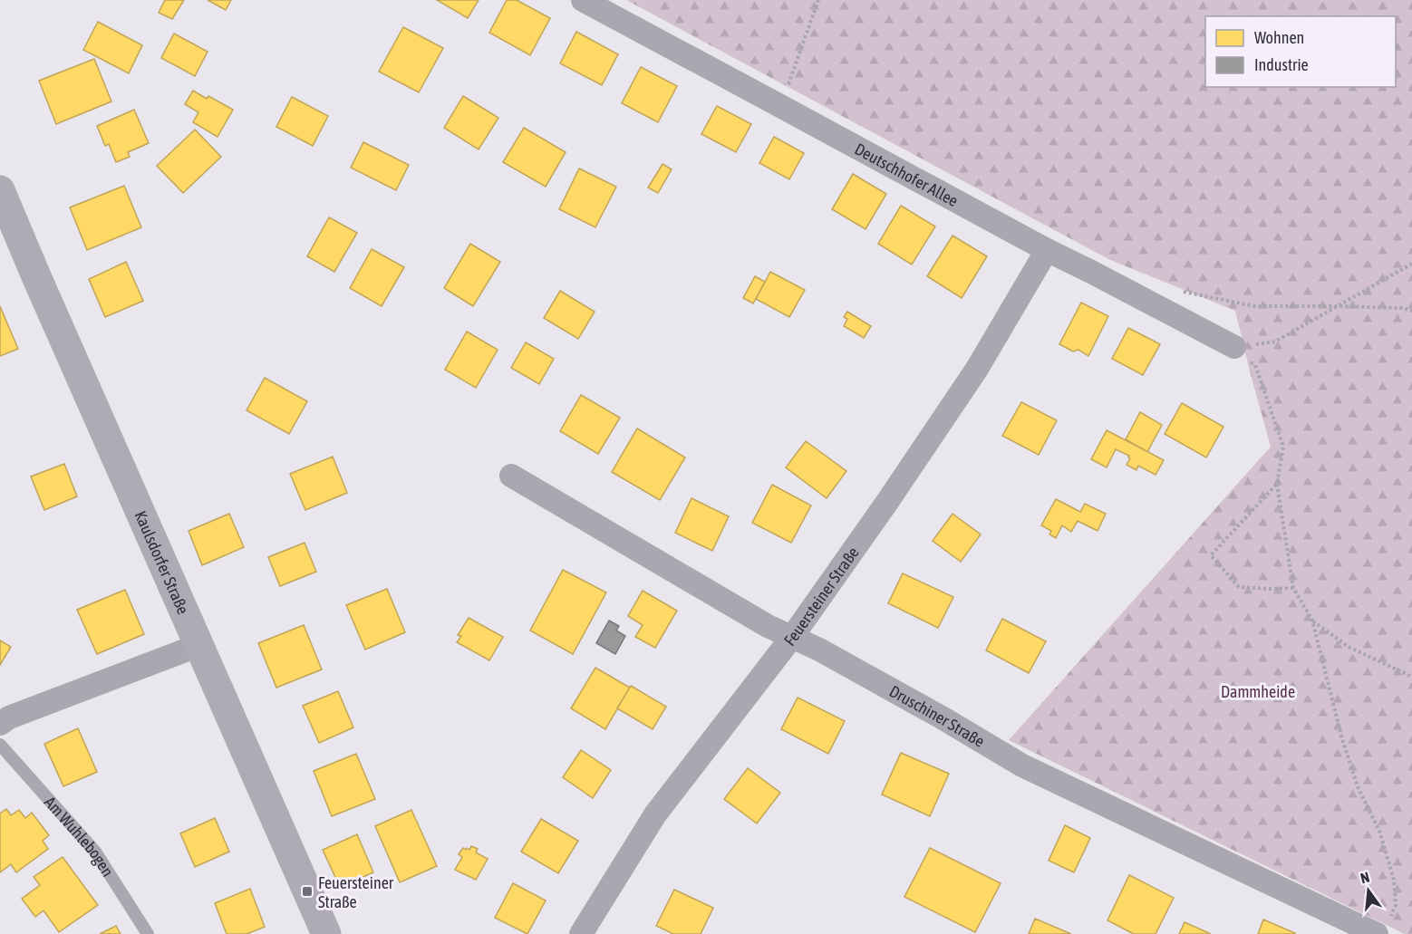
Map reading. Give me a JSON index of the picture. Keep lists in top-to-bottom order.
{
  "streets": {
    "main road": ["Kaulsdorfer Straße"],
    "street": ["Deutschhofer Allee", "Feuersteiner Straße", "Druschiner Straße"],
    "lane": ["Am Wuhlebogen"]
  },
  "crossings": [
    ["Deutschhofer Allee", "Feuersteiner Straße"],
    ["Feuersteiner Straße", "Druschiner Straße"]
  ],
  "parks": ["Dammheide"],
  "places": {
    "transit": ["Feuersteiner Straße"]
  },
  "legend": ["Wohnen", "Industrie"],
  "north": "top"
}
